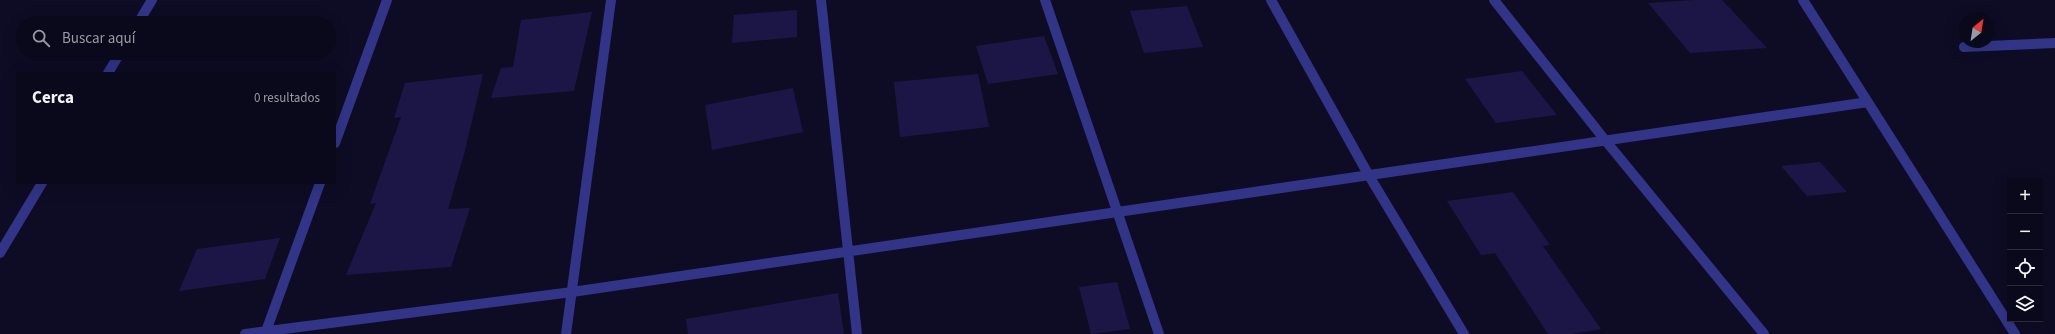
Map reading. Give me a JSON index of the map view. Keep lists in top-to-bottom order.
{
  "north": "top right",
  "page": {
    "search": "Buscar aquí",
    "heading": ["Cerca", "0 resultados"],
    "map_buttons": ["+", "−"]
  }
}
